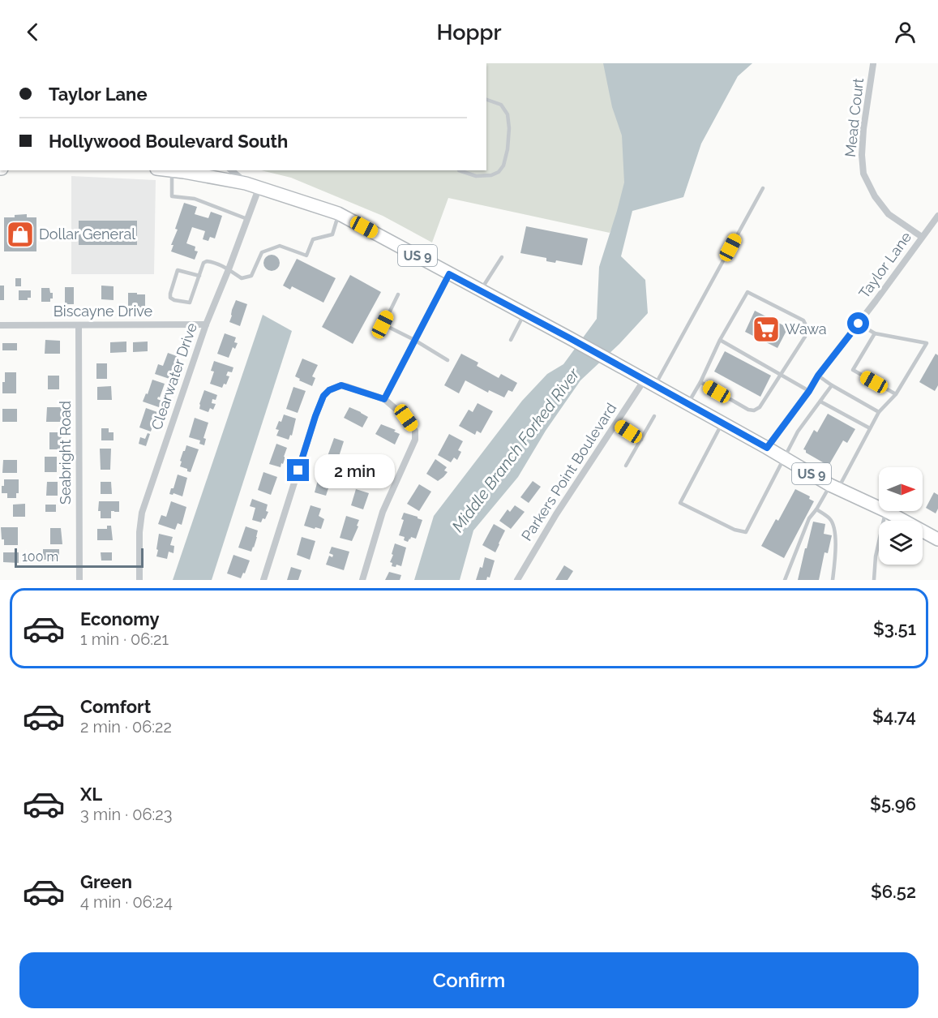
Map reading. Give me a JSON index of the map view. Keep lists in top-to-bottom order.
{
  "streets": {
    "highway": ["US 9"],
    "street": [
      "Mead Court",
      "Taylor Lane",
      "Biscayne Drive",
      "Clearwater Drive",
      "Seabright Road",
      "Parkers Point Boulevard"
    ]
  },
  "crossings": [
    ["Mead Court", "Taylor Lane"],
    ["US 9", "Taylor Lane"],
    ["US 9", "Clearwater Drive"],
    ["US 9", "Parkers Point Boulevard"],
    ["Biscayne Drive", "Clearwater Drive"],
    ["Biscayne Drive", "Seabright Road"]
  ],
  "water": ["Middle Branch Forked River"],
  "places": {
    "shop": ["Dollar General"],
    "supermarket": ["Wawa"]
  },
  "scale_bar": "100 m",
  "north": "right",
  "page": {
    "header": "Hoppr",
    "banner": ["Taylor Lane", "Hollywood Boulevard South"],
    "bubble": "2 min",
    "scale": "100 m",
    "list": [
      {
        "name": "Economy",
        "note": "1 min · 06:21",
        "value": "$3.51"
      },
      {
        "name": "Comfort",
        "note": "2 min · 06:22",
        "value": "$4.74"
      },
      {
        "name": "XL",
        "note": "3 min · 06:23",
        "value": "$5.96"
      },
      {
        "name": "Green",
        "note": "4 min · 06:24",
        "value": "$6.52"
      }
    ],
    "buttons": "Confirm"
  }
}
